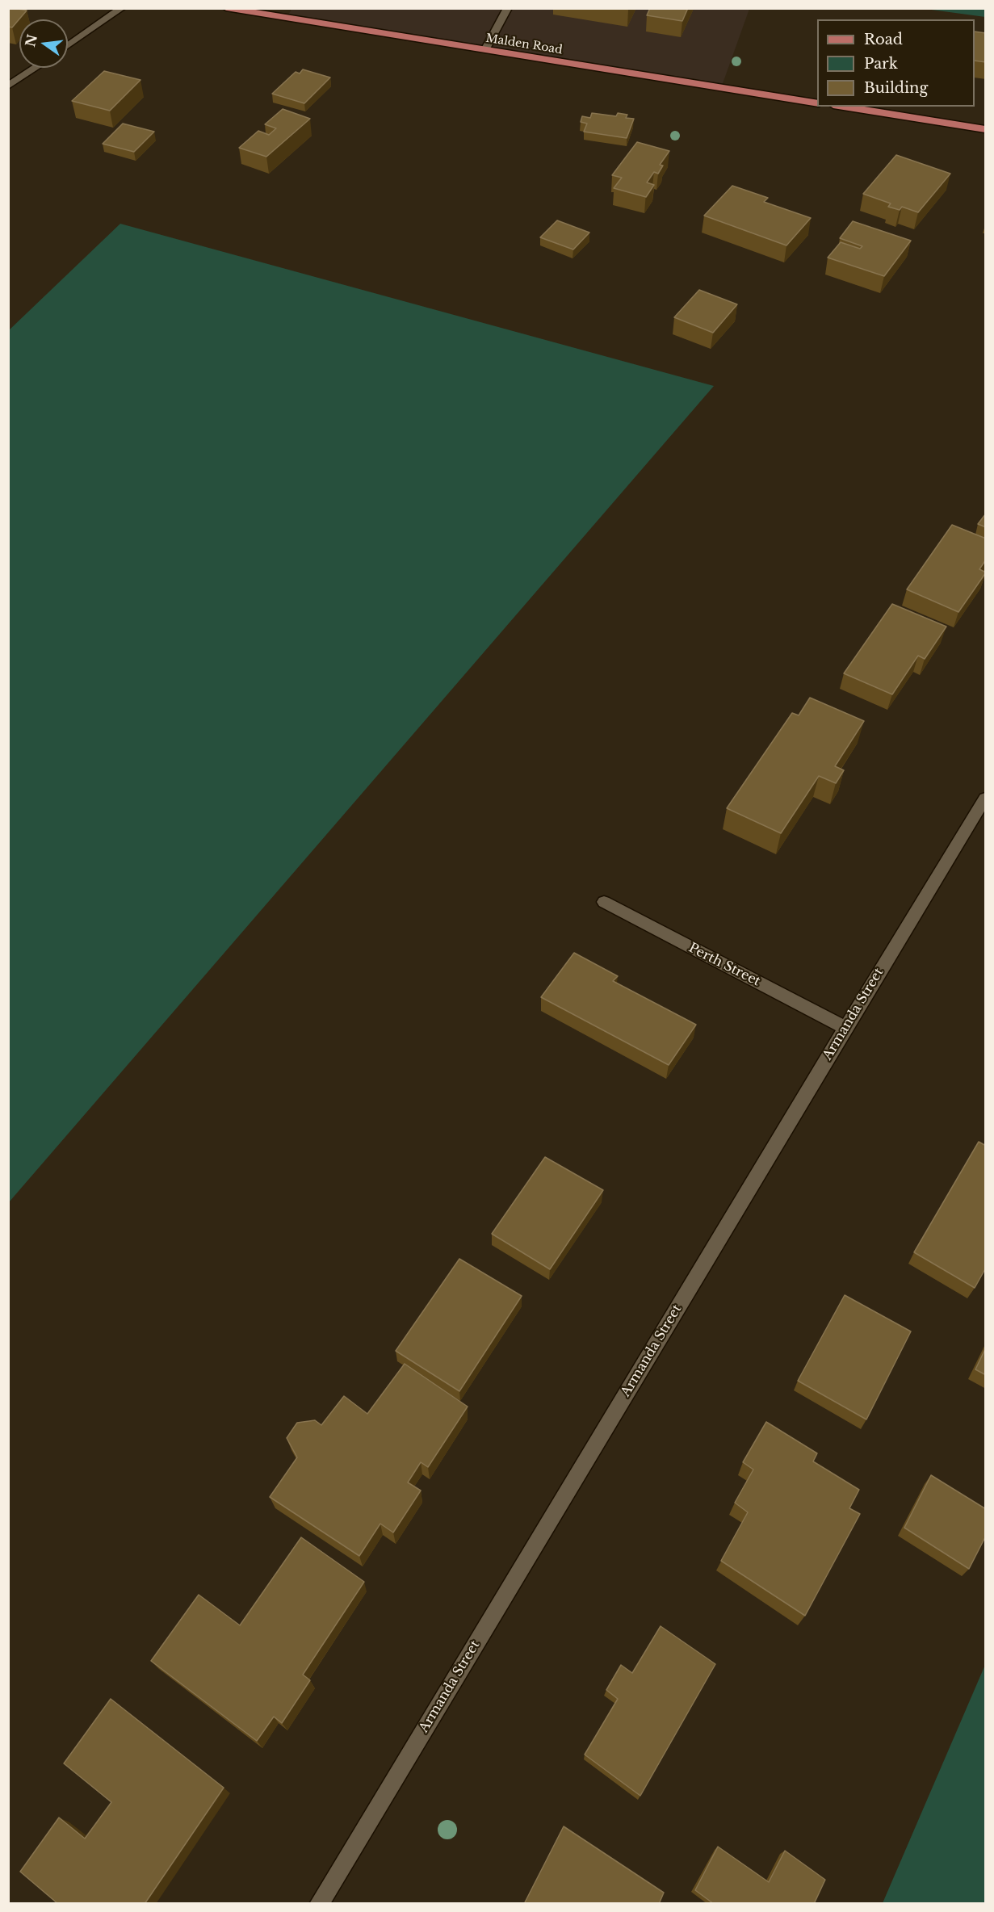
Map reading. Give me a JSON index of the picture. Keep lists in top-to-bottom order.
{
  "streets": {
    "main road": ["Malden Road"],
    "street": ["Perth Street", "Armanda Street"]
  },
  "crossings": [
    ["Perth Street", "Armanda Street"]
  ],
  "legend": ["Road", "Park", "Building"],
  "north": "left"
}
